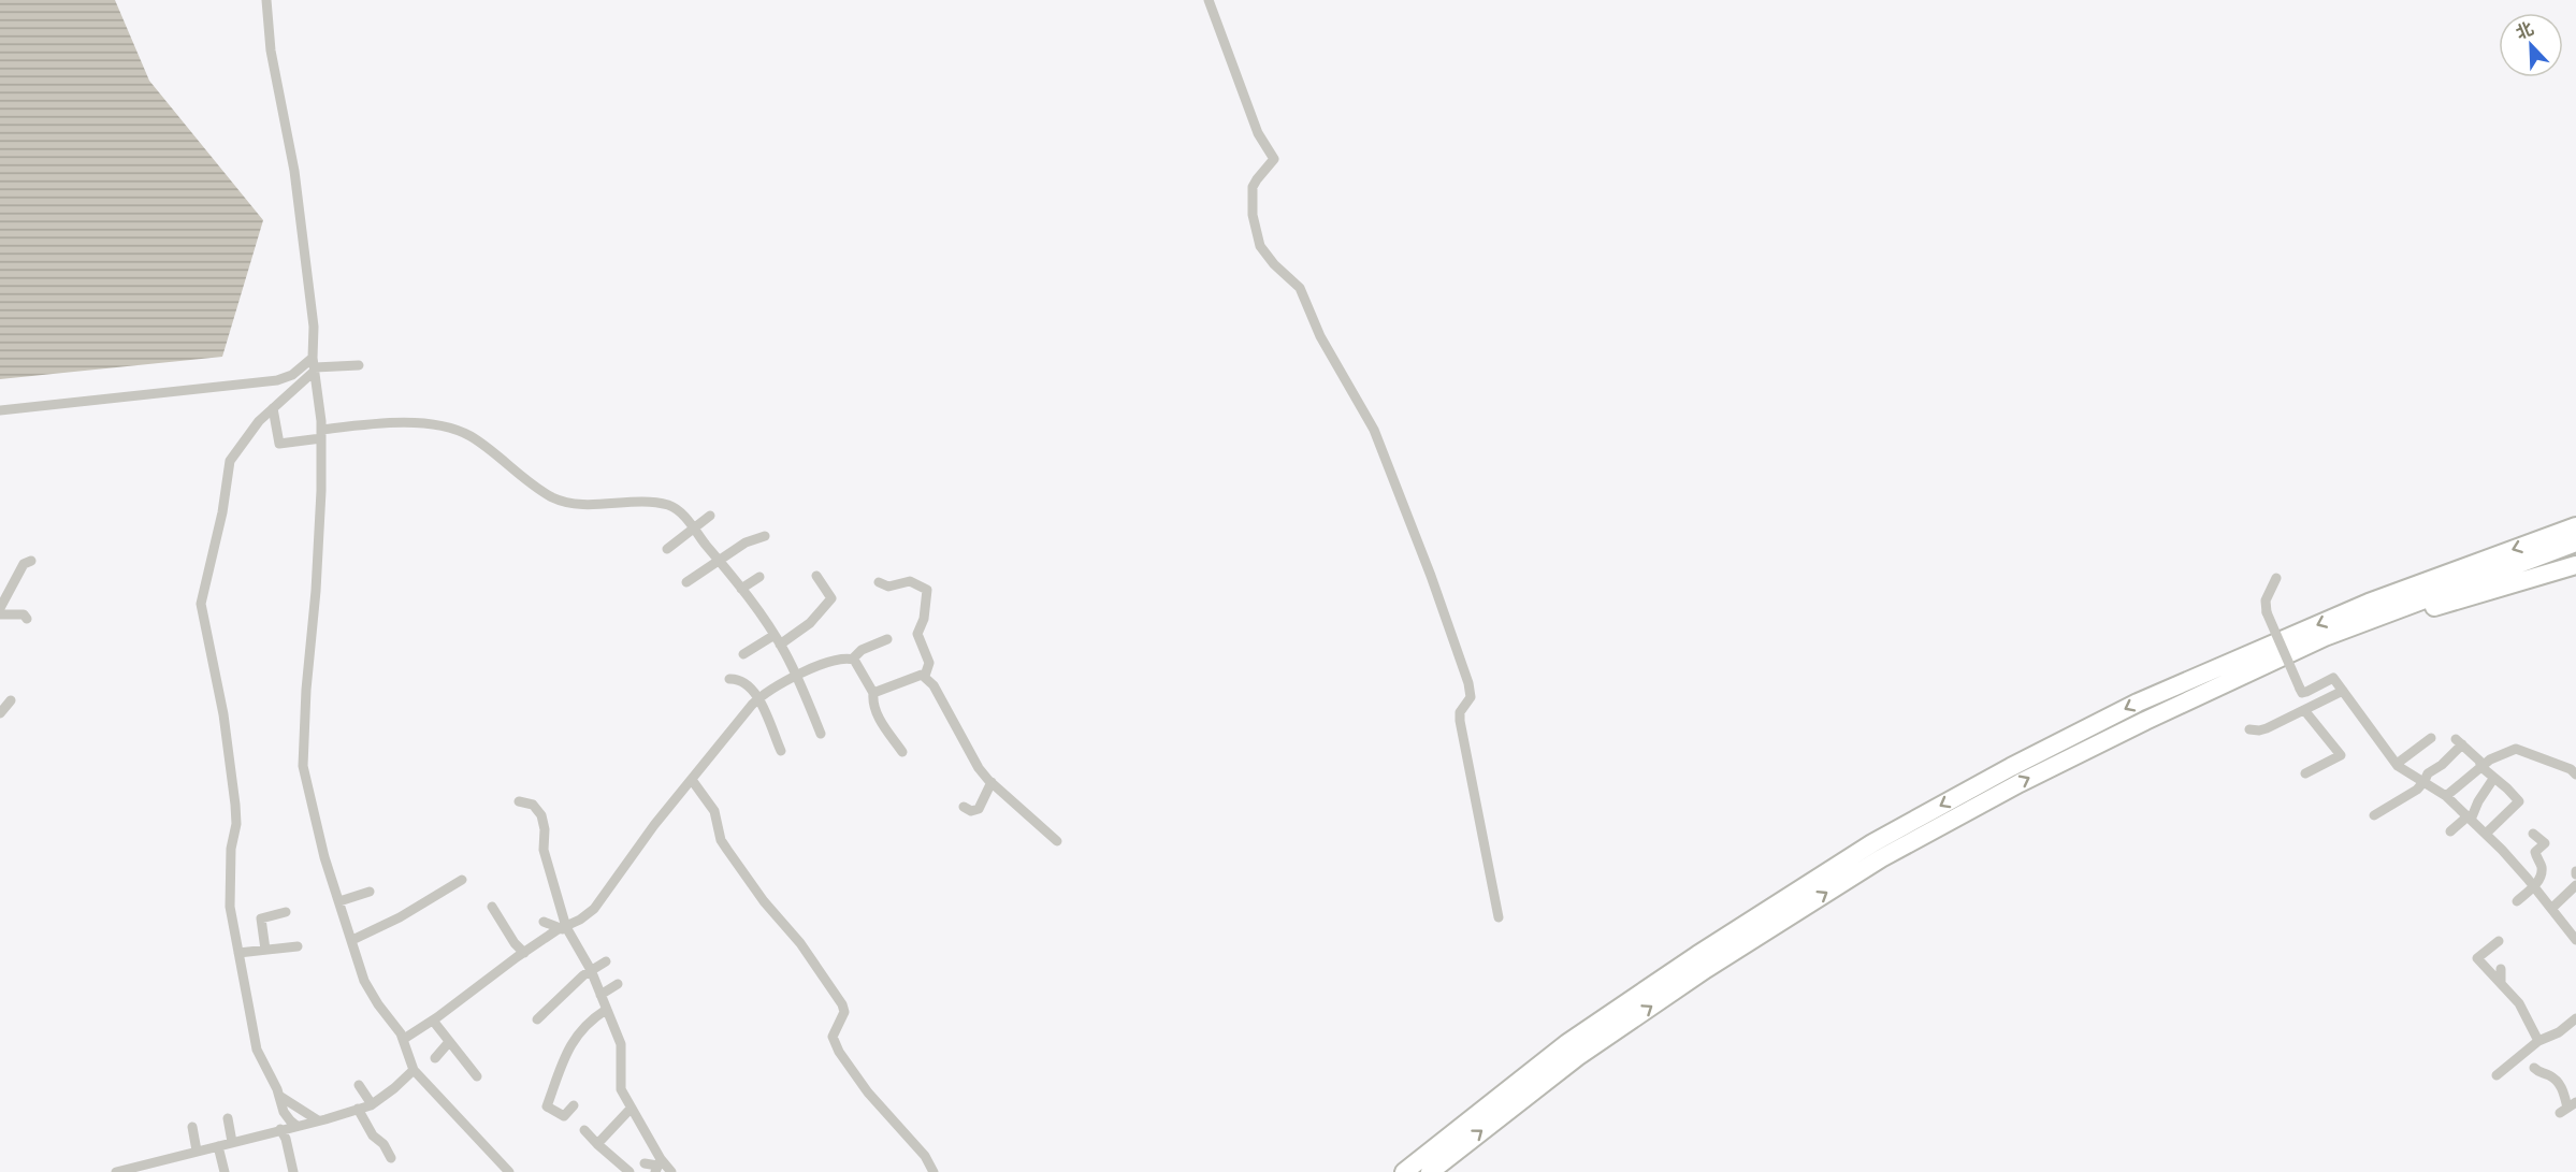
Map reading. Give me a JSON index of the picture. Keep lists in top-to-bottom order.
{
  "north": "top left"
}
